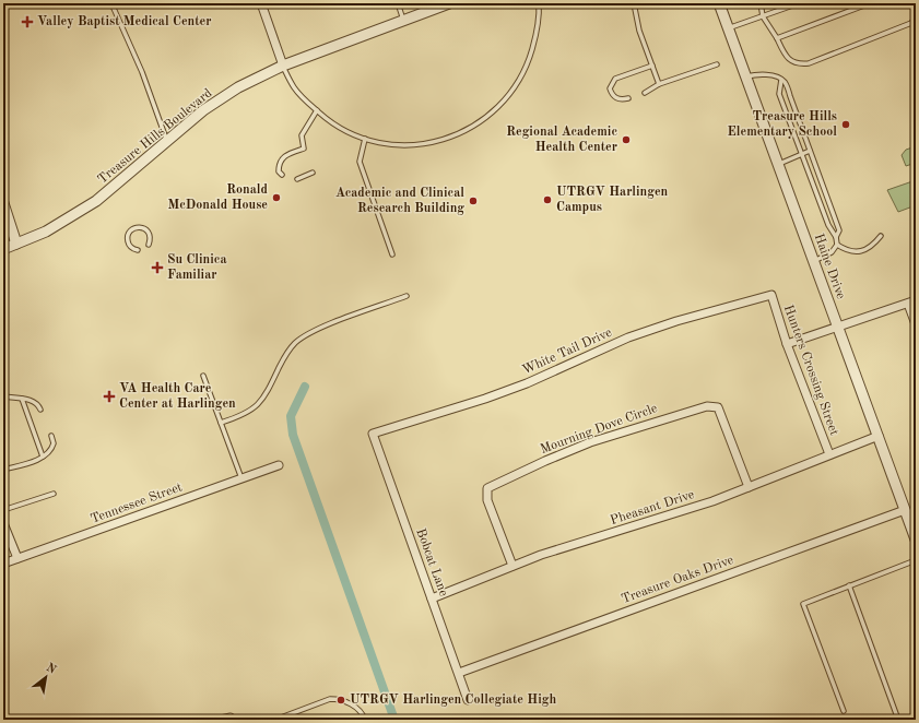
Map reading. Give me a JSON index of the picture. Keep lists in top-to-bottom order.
{
  "streets": {
    "street": [
      "Treasure Hills Boulevard",
      "Haine Drive",
      "White Tail Drive",
      "Hunters Crossing Street",
      "Mourning Dove Circle",
      "Tennessee Street",
      "Pheasant Drive",
      "Bobcat Lane",
      "Treasure Oaks Drive"
    ]
  },
  "crossings": [
    ["Haine Drive", "Pheasant Drive"],
    ["Haine Drive", "Treasure Oaks Drive"],
    ["White Tail Drive", "Hunters Crossing Street"],
    ["White Tail Drive", "Bobcat Lane"],
    ["Hunters Crossing Street", "Pheasant Drive"],
    ["Mourning Dove Circle", "Pheasant Drive"],
    ["Pheasant Drive", "Bobcat Lane"],
    ["Bobcat Lane", "Treasure Oaks Drive"]
  ],
  "places": {
    "health": ["Valley Baptist Medical Center", "Su Clinica Familiar", "VA Health Care Center at Harlingen"],
    "other": [
      "Treasure Hills Elementary School",
      "Regional Academic Health Center",
      "Ronald McDonald House",
      "UTRGV Harlingen Campus",
      "Academic and Clinical Research Building",
      "UTRGV Harlingen Collegiate High"
    ]
  },
  "north": "top right"
}
